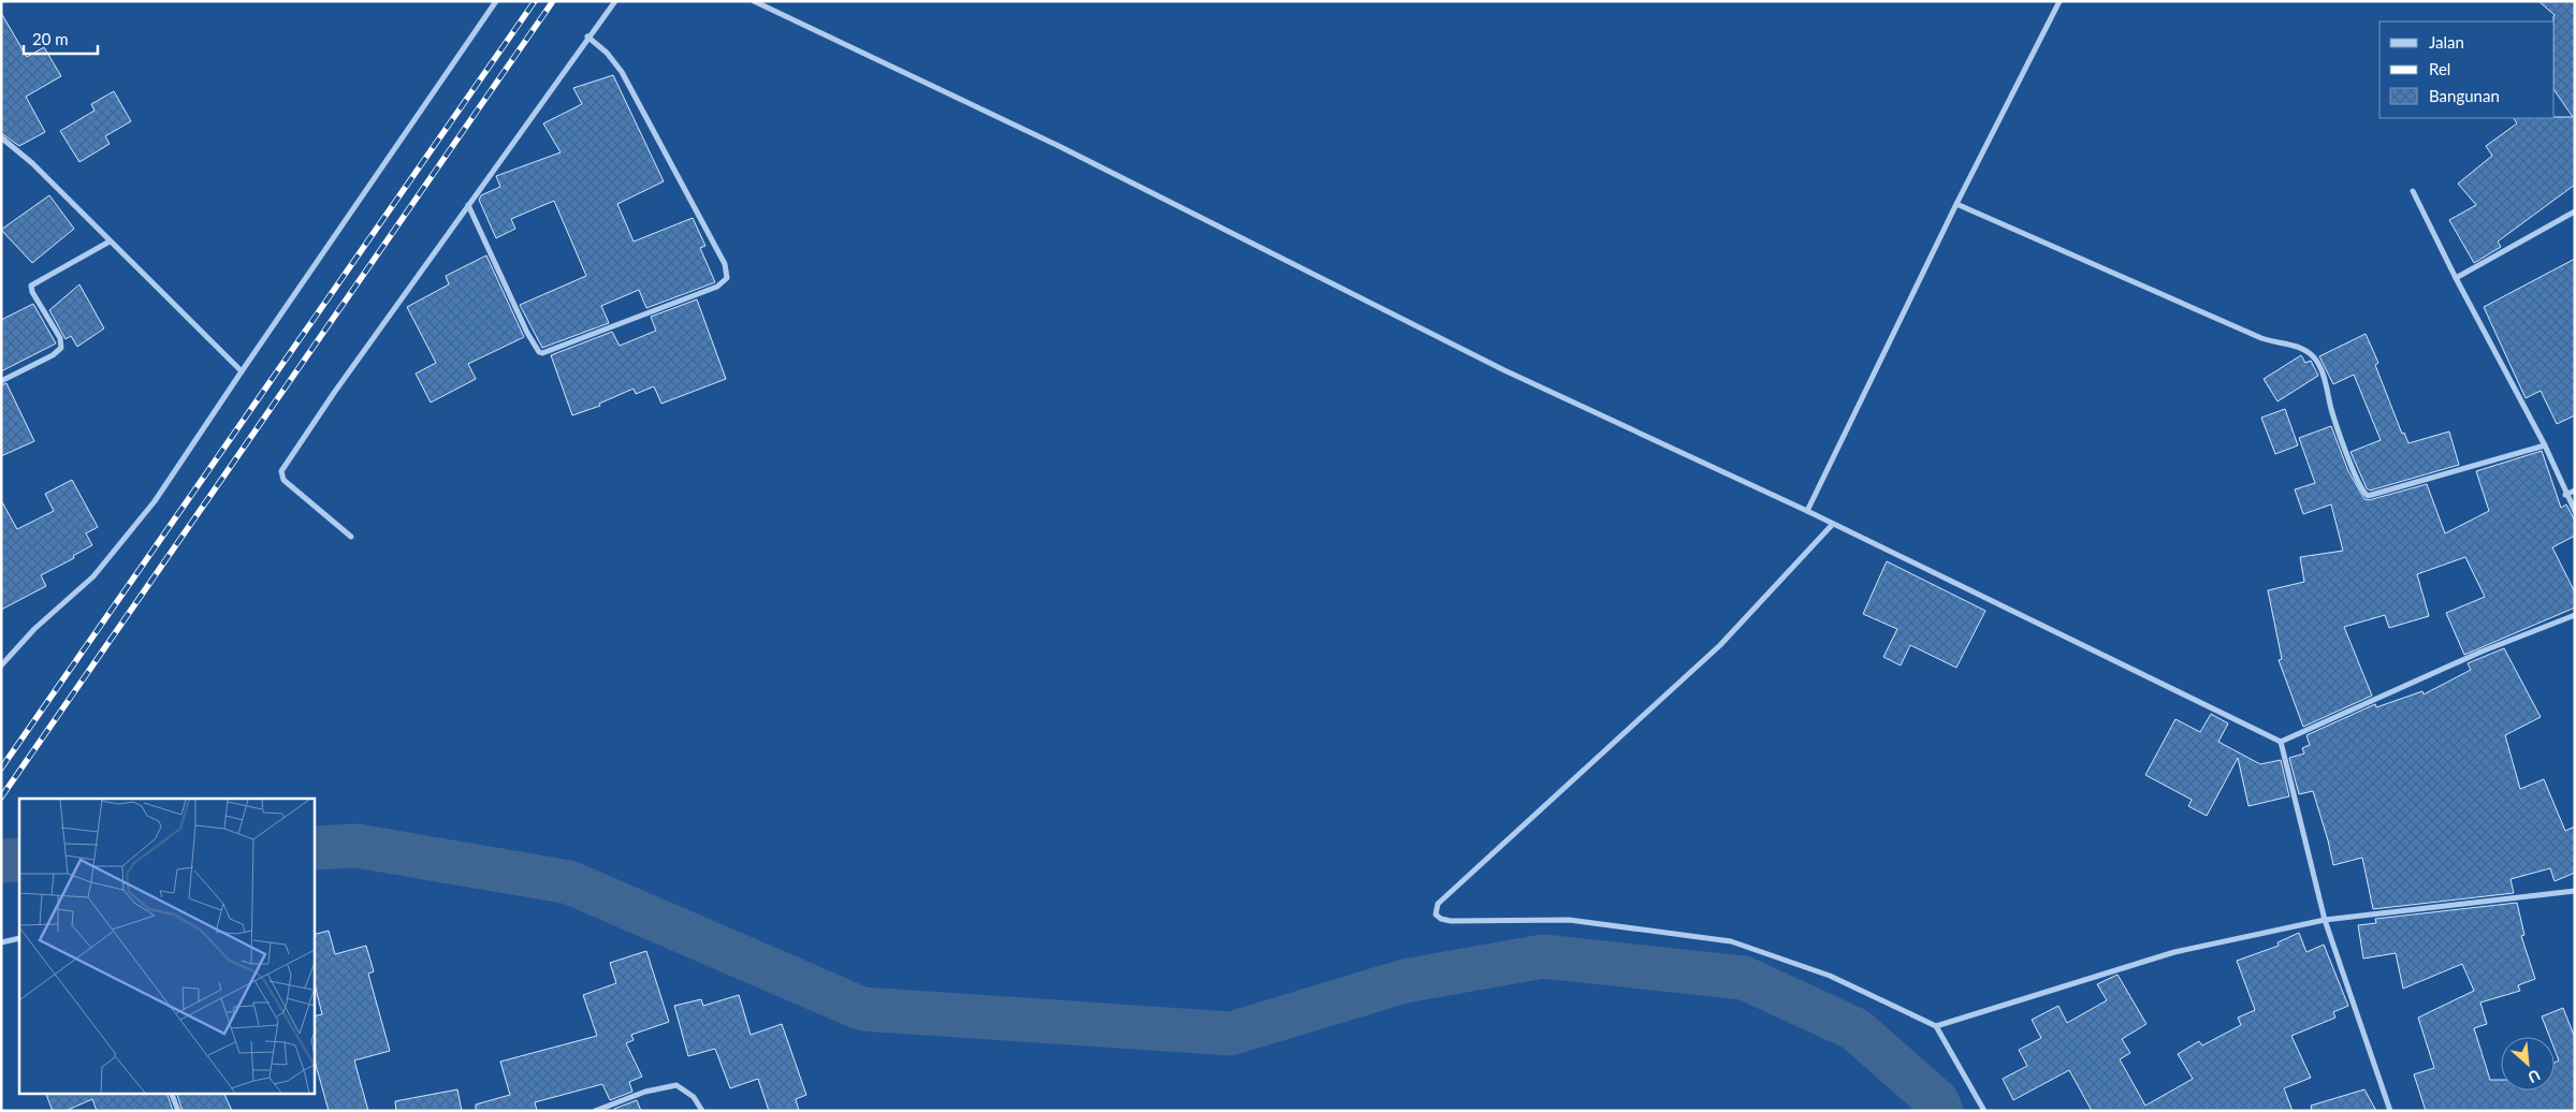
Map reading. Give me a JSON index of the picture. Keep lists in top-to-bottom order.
{
  "legend": ["Jalan", "Rel", "Bangunan"],
  "scale_bar": "20 m",
  "north": "bottom right"
}
